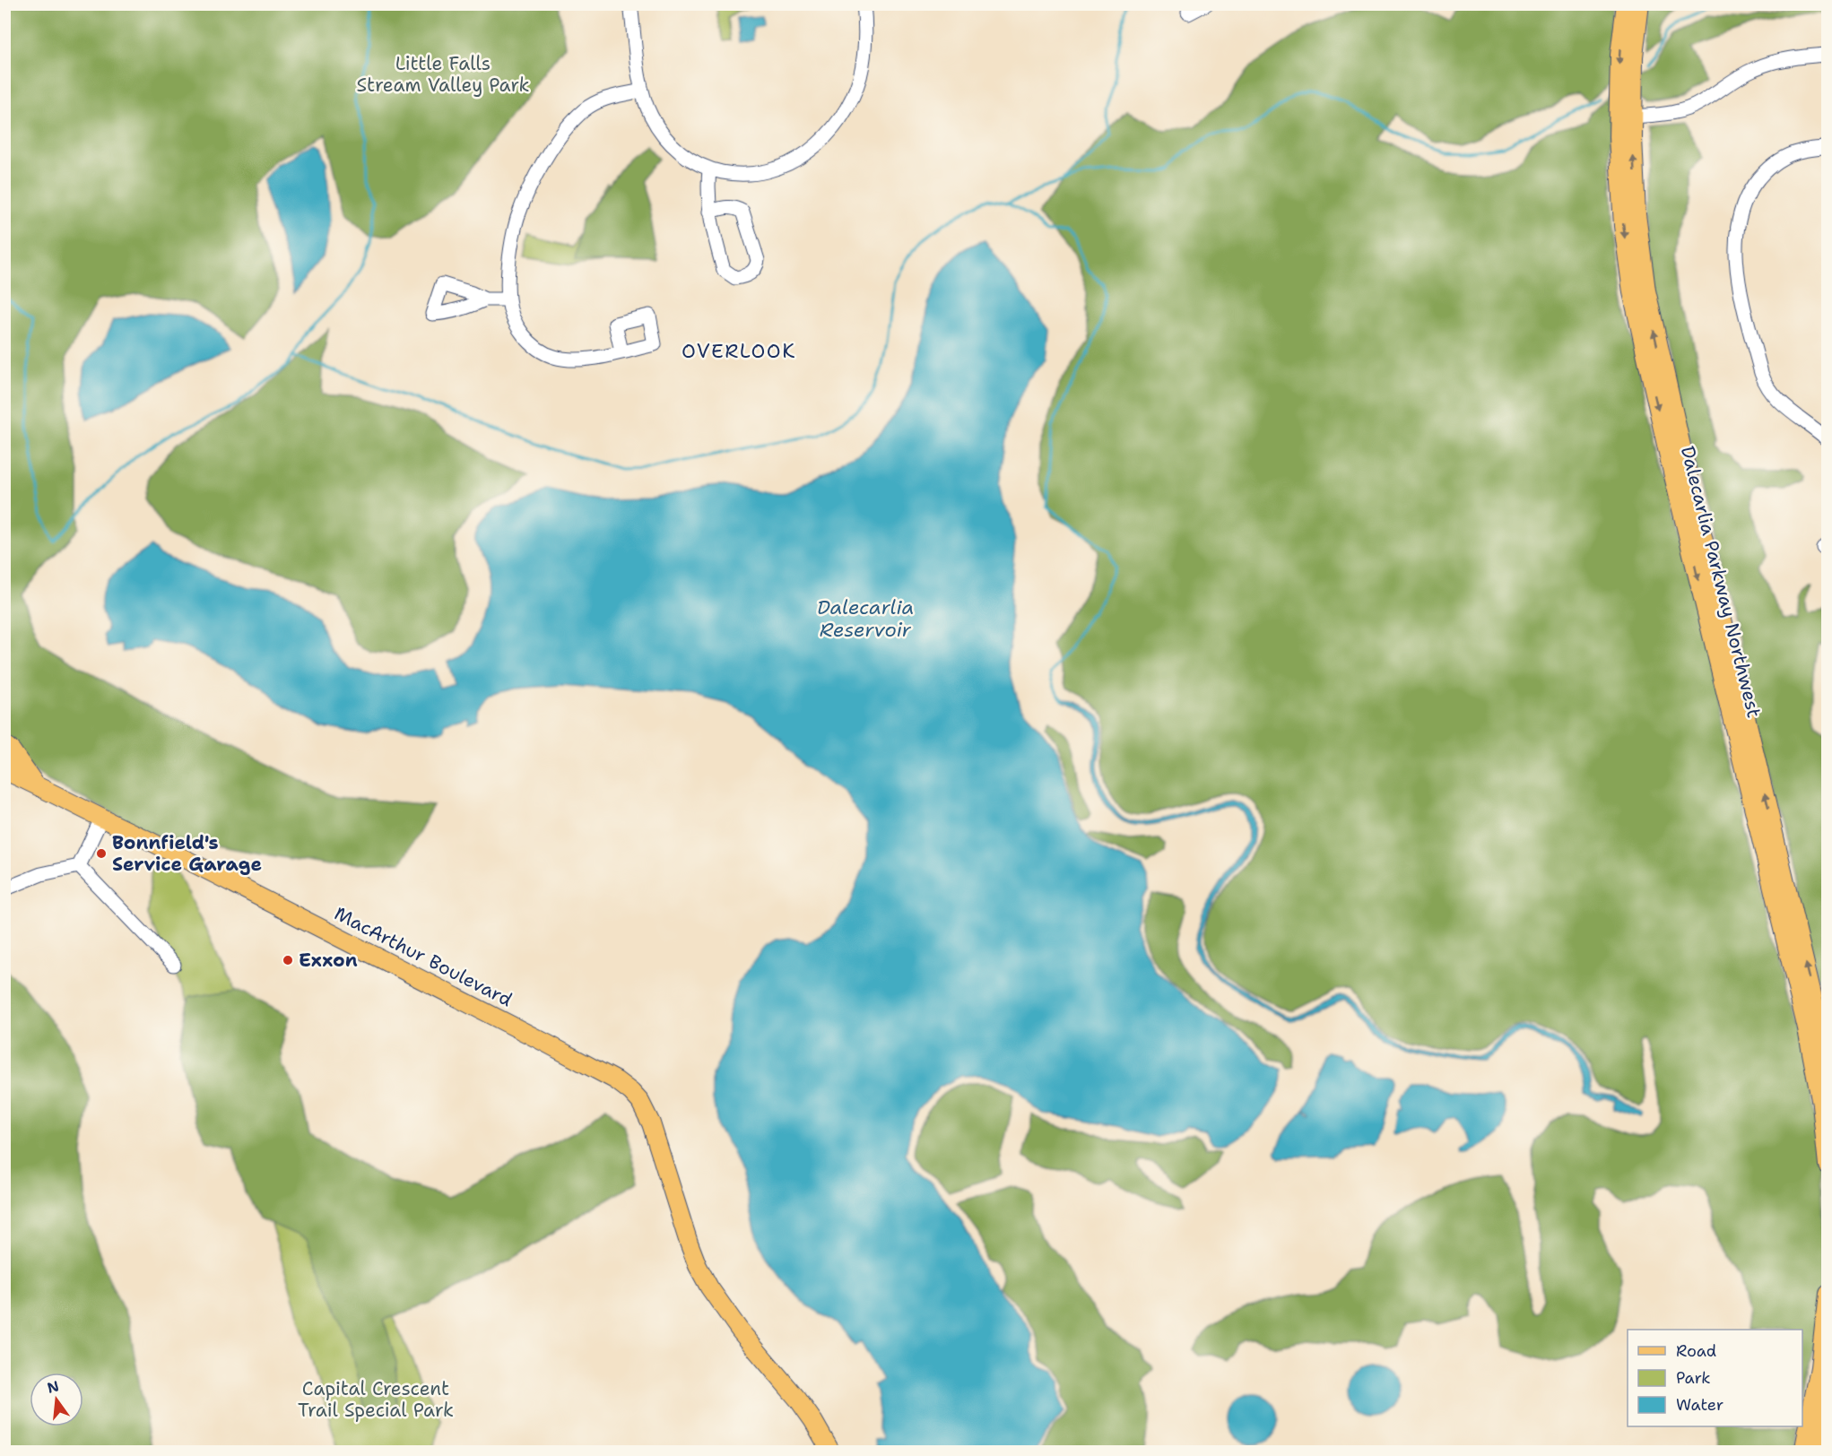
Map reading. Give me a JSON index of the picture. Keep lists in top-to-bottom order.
{
  "streets": {
    "main road": ["Dalecarlia Parkway Northwest", "MacArthur Boulevard"]
  },
  "districts": ["OVERLOOK"],
  "water": ["Dalecarlia Reservoir"],
  "parks": ["Little Falls Stream Valley Park", "Capital Crescent Trail Special Park"],
  "places": ["Bonnfield's Service Garage", "Exxon"],
  "legend": ["Road", "Park", "Water"],
  "north": "top"
}
